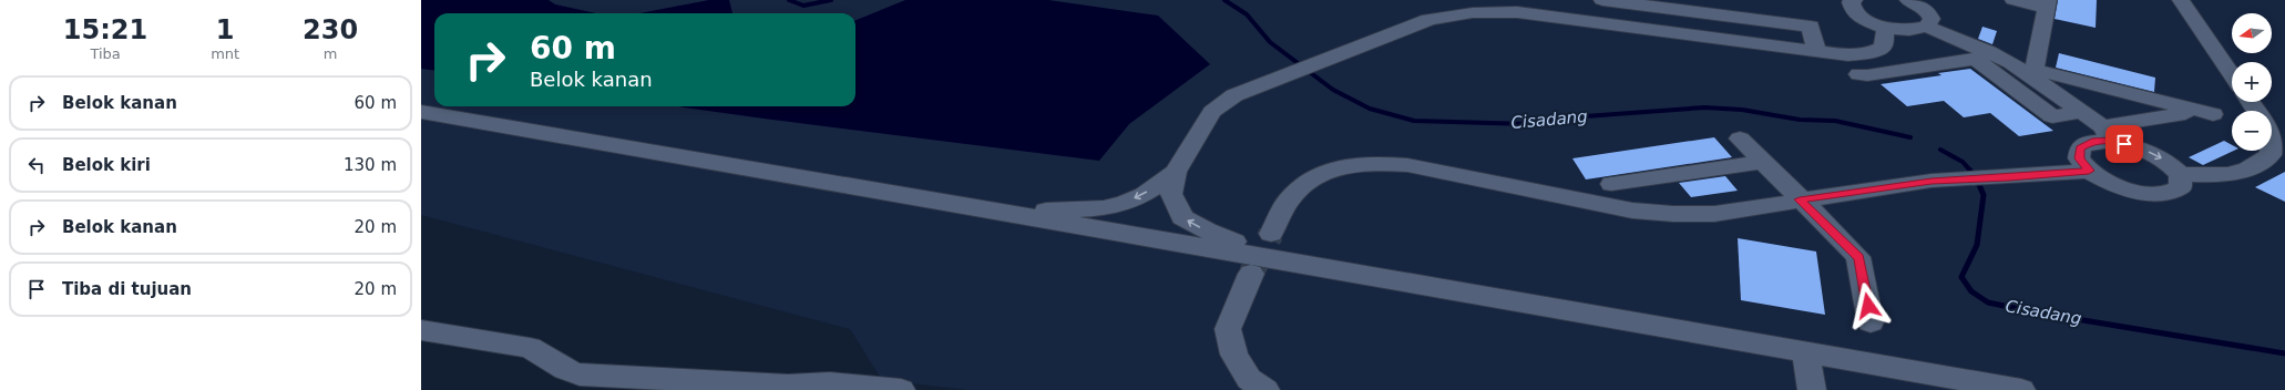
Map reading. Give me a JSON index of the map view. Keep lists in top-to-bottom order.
{
  "water": ["Cisadang"],
  "north": "left",
  "page": {
    "eta": [
      "15:21",
      "Tiba",
      "1",
      "mnt",
      "230",
      "m"
    ],
    "map_buttons": ["+", "−"],
    "turn": ["60 m", "Belok kanan"],
    "list": [
      {
        "name": "Belok kanan",
        "value": "60 m"
      },
      {
        "name": "Belok kiri",
        "value": "130 m"
      },
      {
        "name": "Belok kanan",
        "value": "20 m"
      },
      {
        "name": "Tiba di tujuan",
        "value": "20 m"
      }
    ]
  }
}
